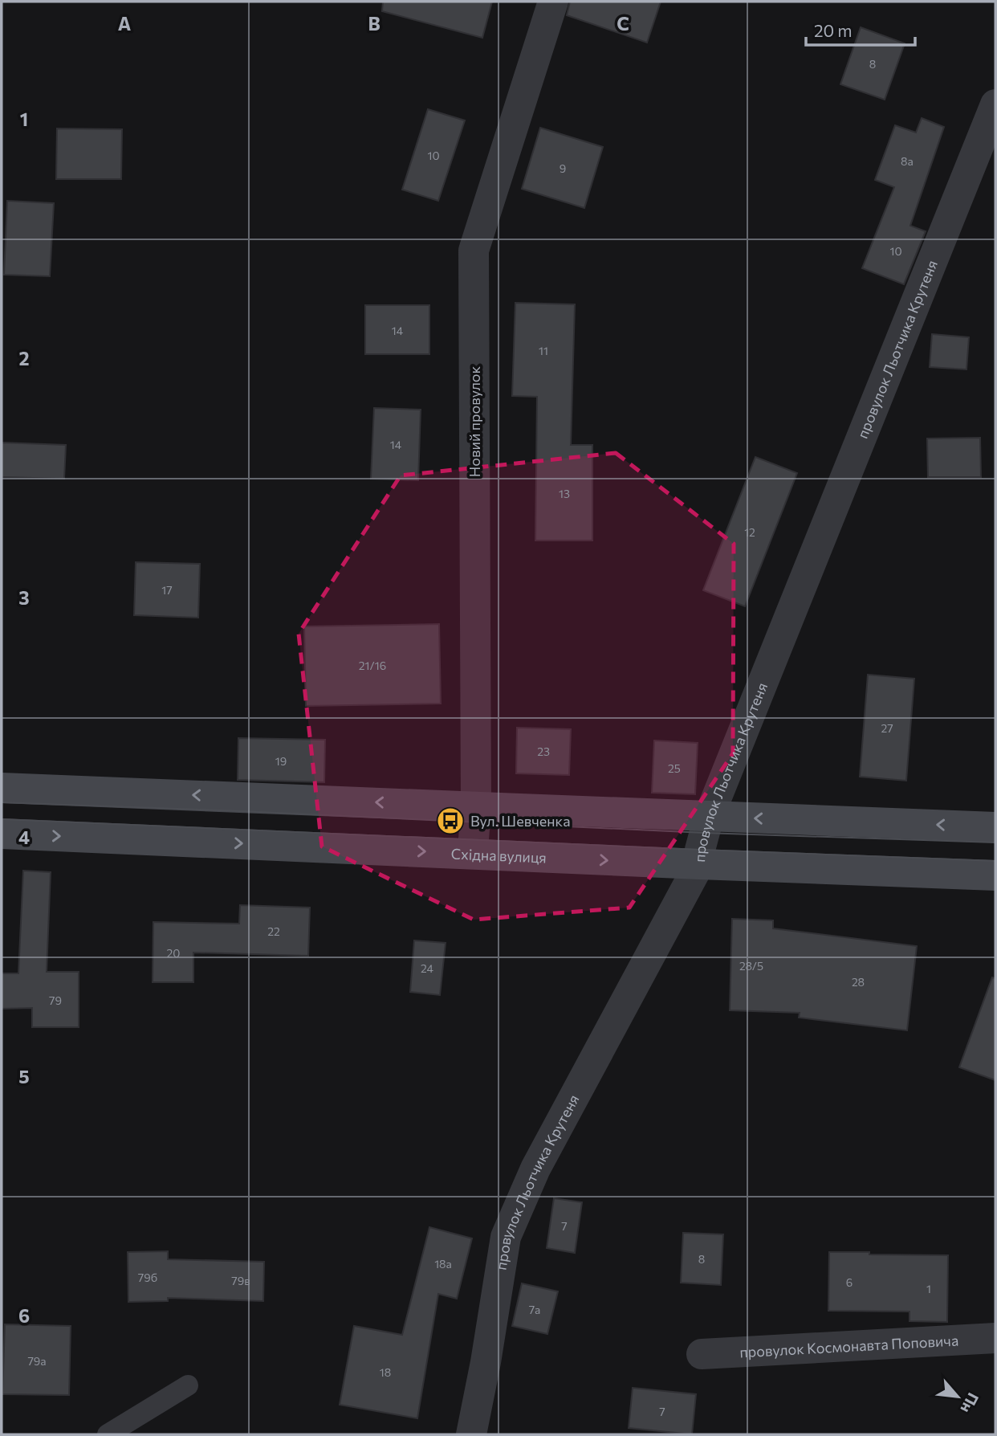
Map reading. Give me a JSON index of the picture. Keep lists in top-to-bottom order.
{
  "streets": {
    "street": [
      "провулок Льотчика Крутеня",
      "Новий провулок",
      "Східна вулиця",
      "провулок Космонавта Поповича"
    ]
  },
  "crossings": [
    ["провулок Льотчика Крутеня", "Східна вулиця"],
    ["Новий провулок", "Східна вулиця"]
  ],
  "places": {
    "bus stop": ["Вул. Шевченка"]
  },
  "house_numbers": [
    "8",
    "10",
    "8а",
    "9",
    "10",
    "14",
    "11",
    "14",
    "13",
    "12",
    "17",
    "21/16",
    "27",
    "23",
    "19",
    "25",
    "22",
    "20",
    "28/5",
    "24",
    "28",
    "79",
    "7",
    "8",
    "18а",
    "79б",
    "79в",
    "6",
    "1",
    "7а",
    "79а",
    "18",
    "7"
  ],
  "scale_bar": "20 m",
  "north": "bottom right",
  "grid": {
    "columns": ["A", "B", "C"],
    "rows": [
      "1",
      "2",
      "3",
      "4",
      "5",
      "6"
    ]
  }
}
